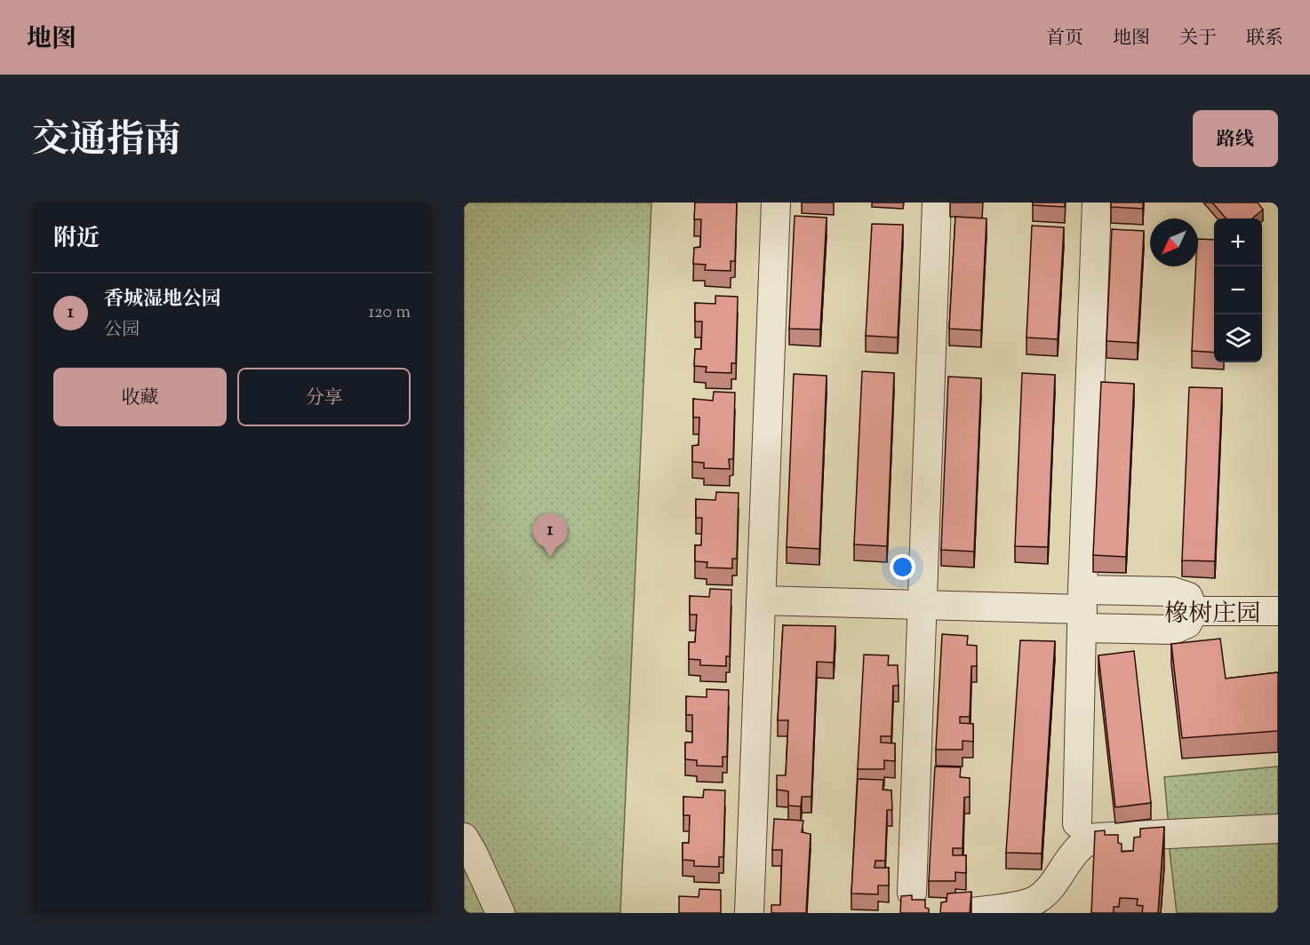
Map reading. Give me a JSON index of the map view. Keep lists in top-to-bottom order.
{
  "districts": ["橡树庄园"],
  "north": "bottom left",
  "page": {
    "header": "地图",
    "nav": [
      "首页",
      "地图",
      "关于",
      "联系"
    ],
    "title": "交通指南",
    "buttons": [
      "路线",
      ["收藏", "分享"]
    ],
    "heading": "附近",
    "map_buttons": ["+", "−"],
    "list": [
      {
        "mark": "1",
        "name": "香城湿地公园",
        "note": "公园",
        "value": "120 m"
      }
    ],
    "pins": "1"
  }
}
